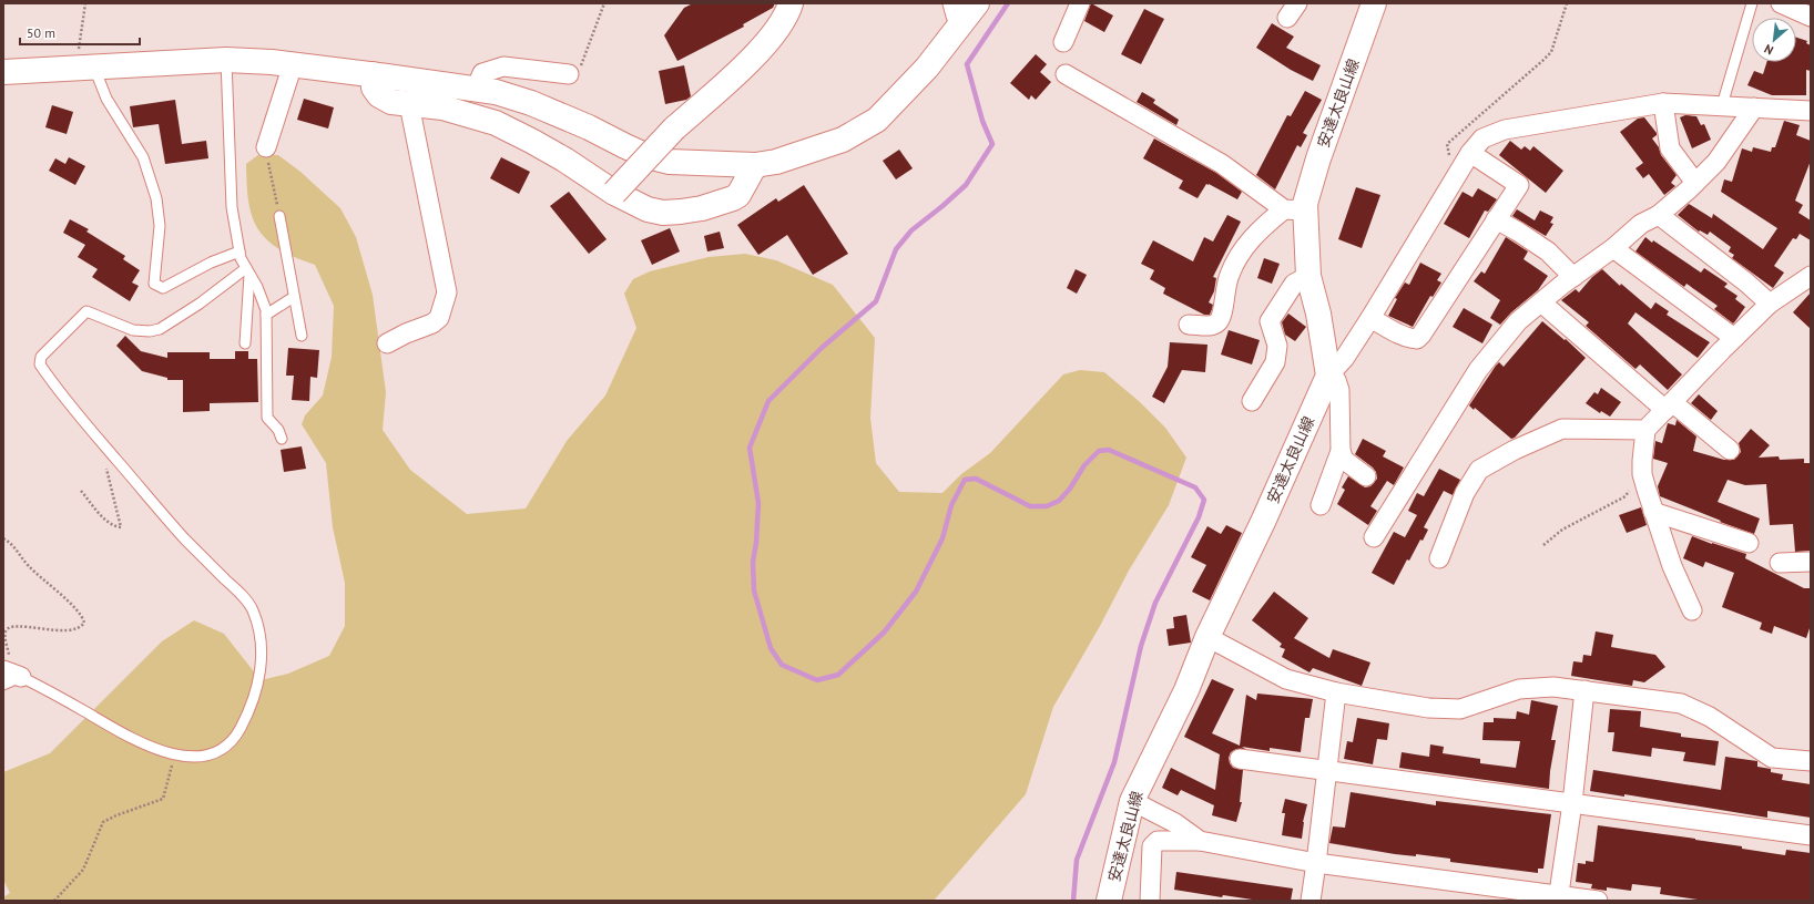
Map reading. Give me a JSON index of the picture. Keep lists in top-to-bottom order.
{
  "streets": {
    "street": ["安達太良山線"]
  },
  "scale_bar": "50 m",
  "north": "bottom left"
}
